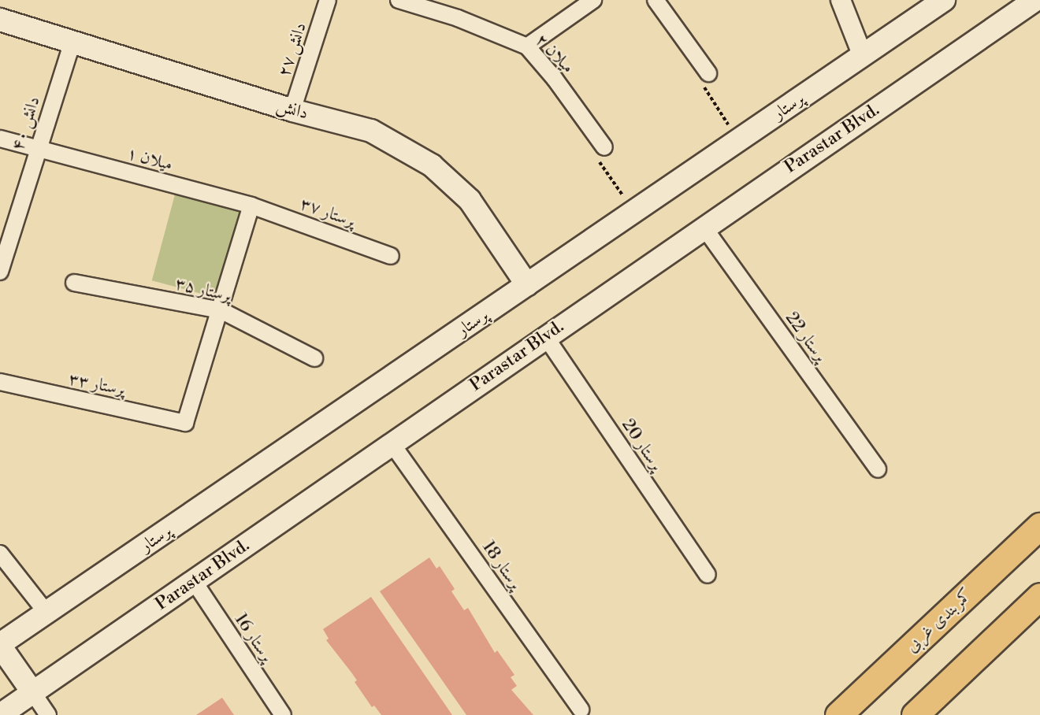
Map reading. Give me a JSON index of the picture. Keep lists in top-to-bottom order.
{
  "streets": {
    "highway": ["کمربندی غربی"],
    "main road": ["پرستار", "دانش", "Parastar Blvd."],
    "street": [
      "دانش ۲۷",
      "میلان ۲",
      "دانش ۴۰",
      "میلان ۱",
      "پرستار ۳۷",
      "پرستار ۳۵",
      "پرستار 22",
      "پرستار ۳۳",
      "پرستار 20",
      "پرستار 18",
      "پرستار 16"
    ]
  },
  "crossings": [
    ["دانش ۲۷", "دانش"],
    ["پرستار", "دانش"],
    ["دانش", "دانش ۴۰"],
    ["دانش ۴۰", "میلان ۱"],
    ["Parastar Blvd.", "پرستار 22"],
    ["Parastar Blvd.", "پرستار 20"],
    ["Parastar Blvd.", "پرستار 18"],
    ["Parastar Blvd.", "پرستار 16"],
    ["میلان ۱", "پرستار ۳۷"],
    ["پرستار ۳۵", "پرستار ۳۳"]
  ]
}
